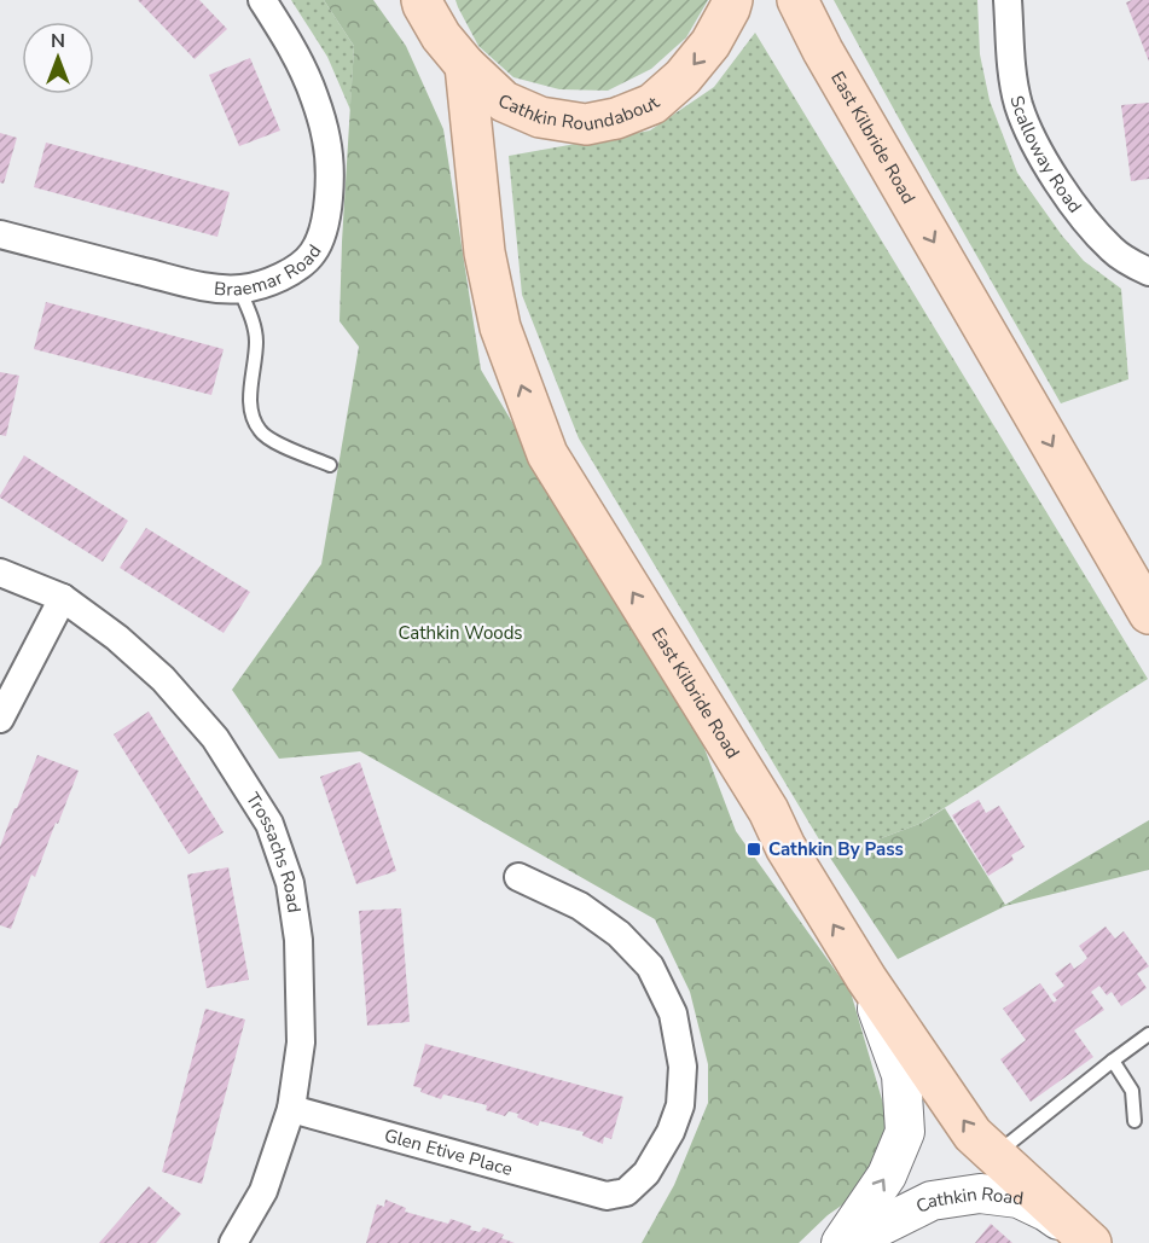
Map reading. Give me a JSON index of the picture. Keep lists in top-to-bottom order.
{
  "streets": {
    "main road": ["Cathkin Roundabout", "East Kilbride Road", "Cathkin Road"],
    "street": [
      "Scalloway Road",
      "Braemar Road",
      "Trossachs Road",
      "Glen Etive Place"
    ]
  },
  "crossings": [
    ["Cathkin Roundabout", "East Kilbride Road"],
    ["East Kilbride Road", "Cathkin Road"],
    ["Trossachs Road", "Glen Etive Place"]
  ],
  "one_way": ["Cathkin Roundabout"],
  "parks": ["Cathkin Woods"],
  "places": {
    "transit": ["Cathkin By Pass"]
  },
  "north": "top"
}
